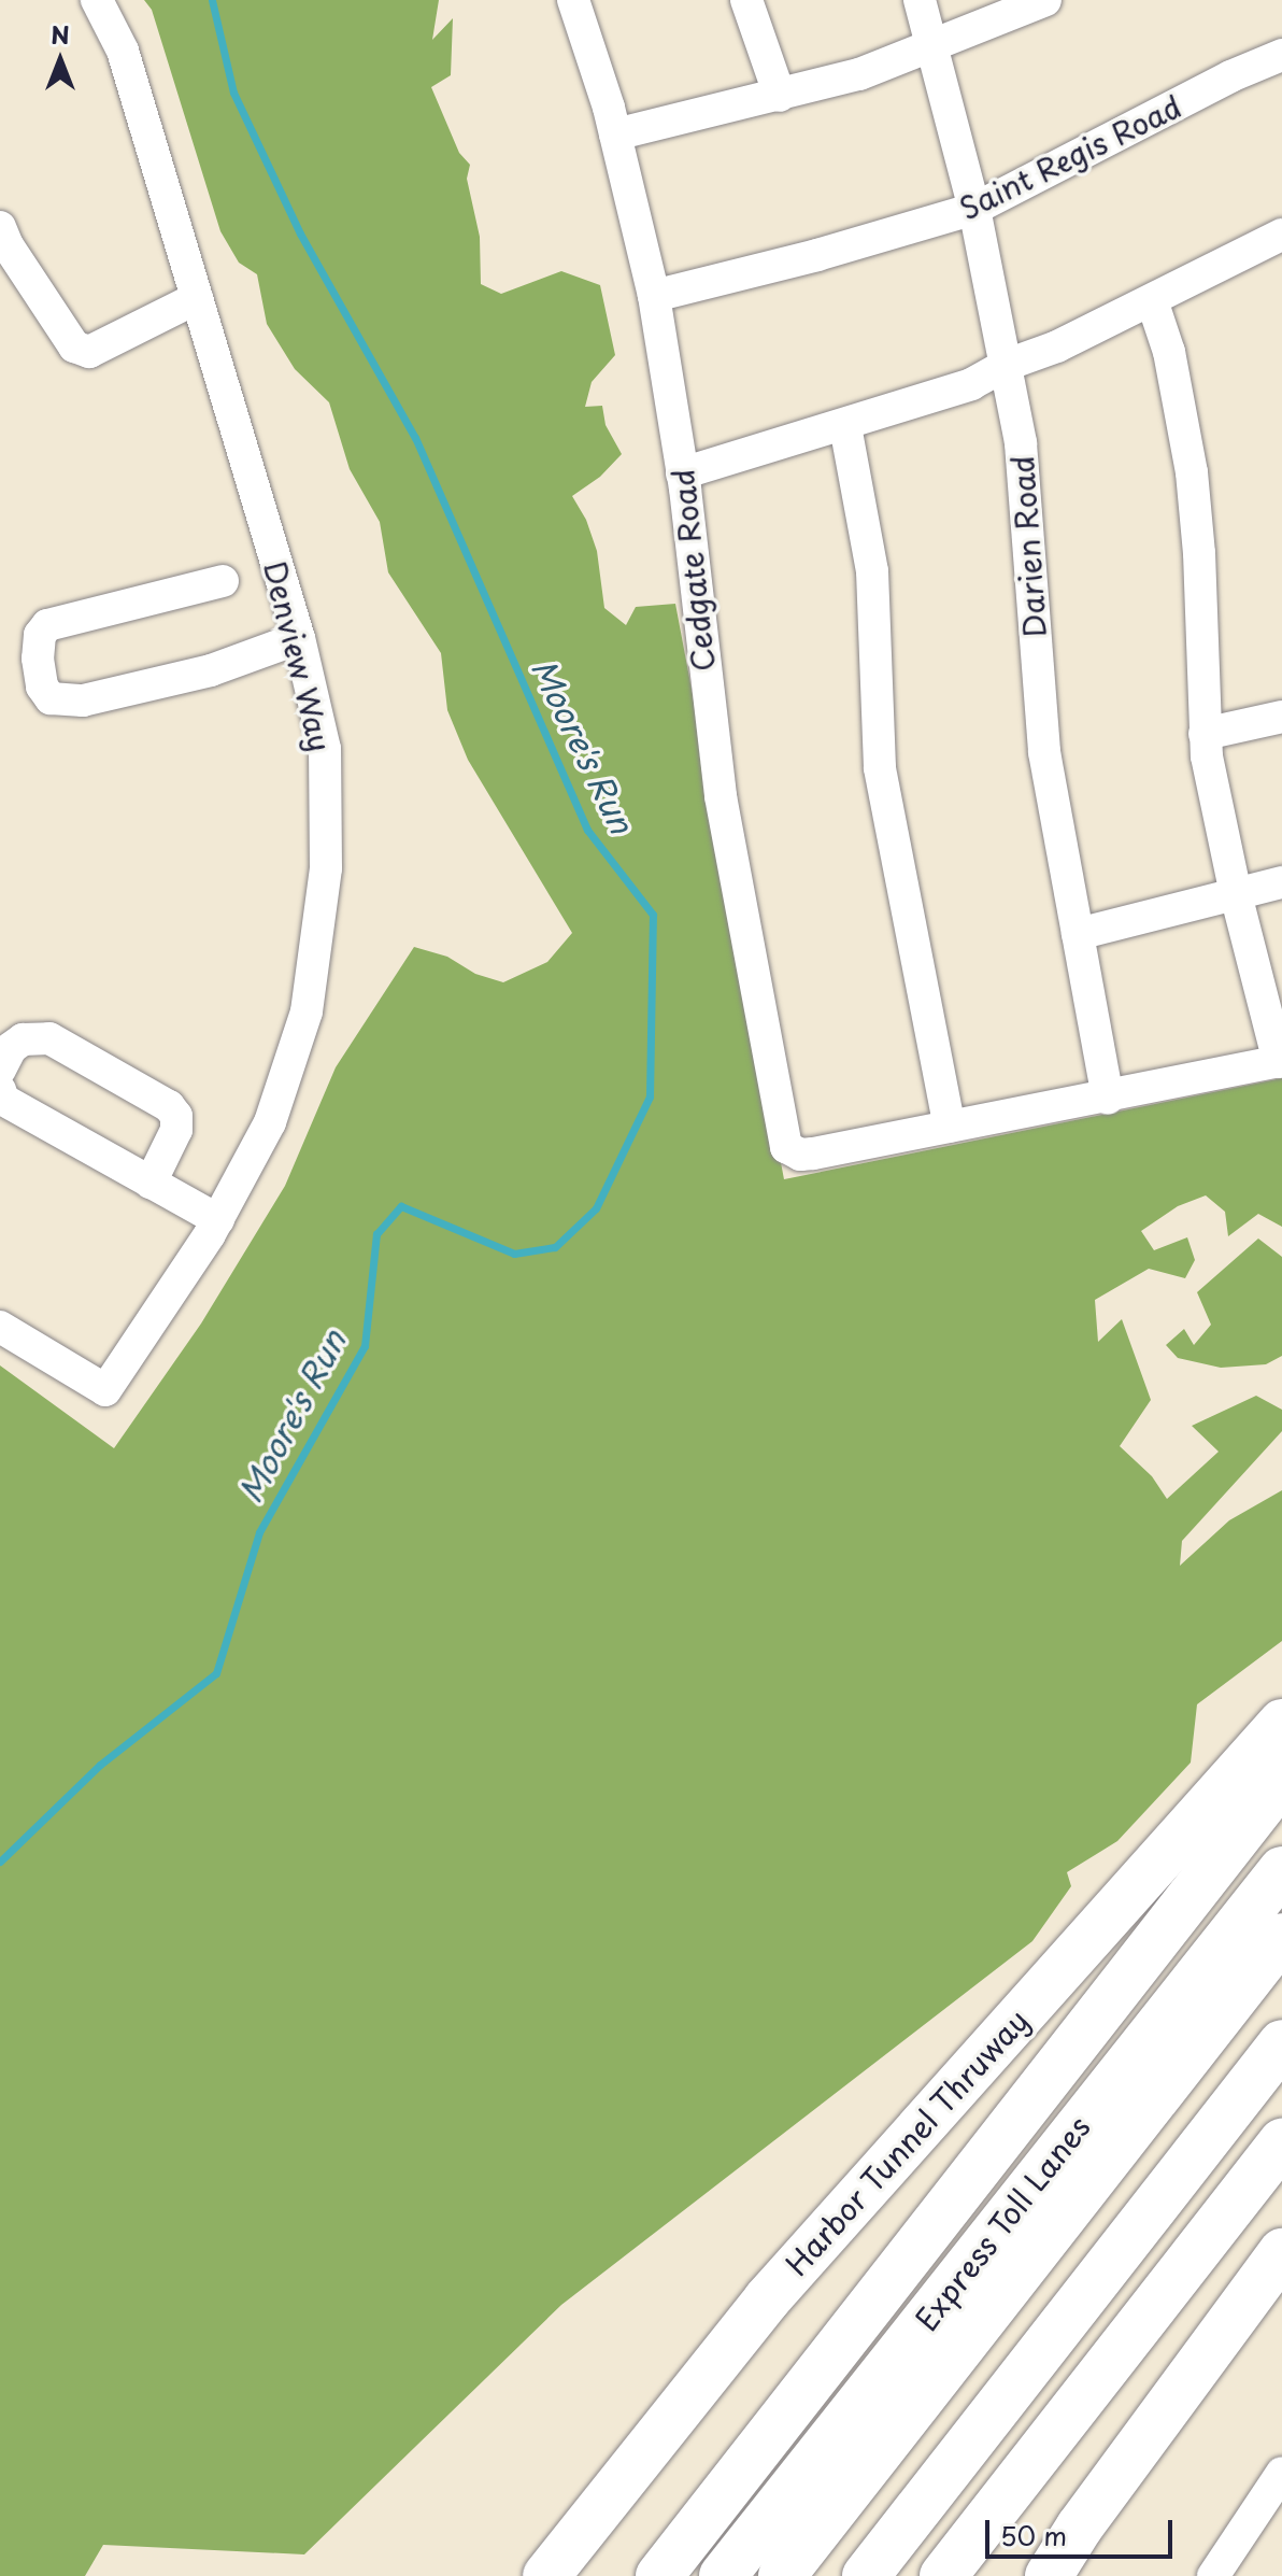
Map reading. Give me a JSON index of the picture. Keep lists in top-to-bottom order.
{
  "streets": {
    "highway": ["Harbor Tunnel Thruway", "Express Toll Lanes"],
    "street": [
      "Saint Regis Road",
      "Darien Road",
      "Cedgate Road",
      "Denview Way"
    ]
  },
  "crossings": [
    ["Saint Regis Road", "Darien Road"],
    ["Saint Regis Road", "Cedgate Road"]
  ],
  "water": ["Moore's Run"],
  "scale_bar": "50 m",
  "north": "top"
}
